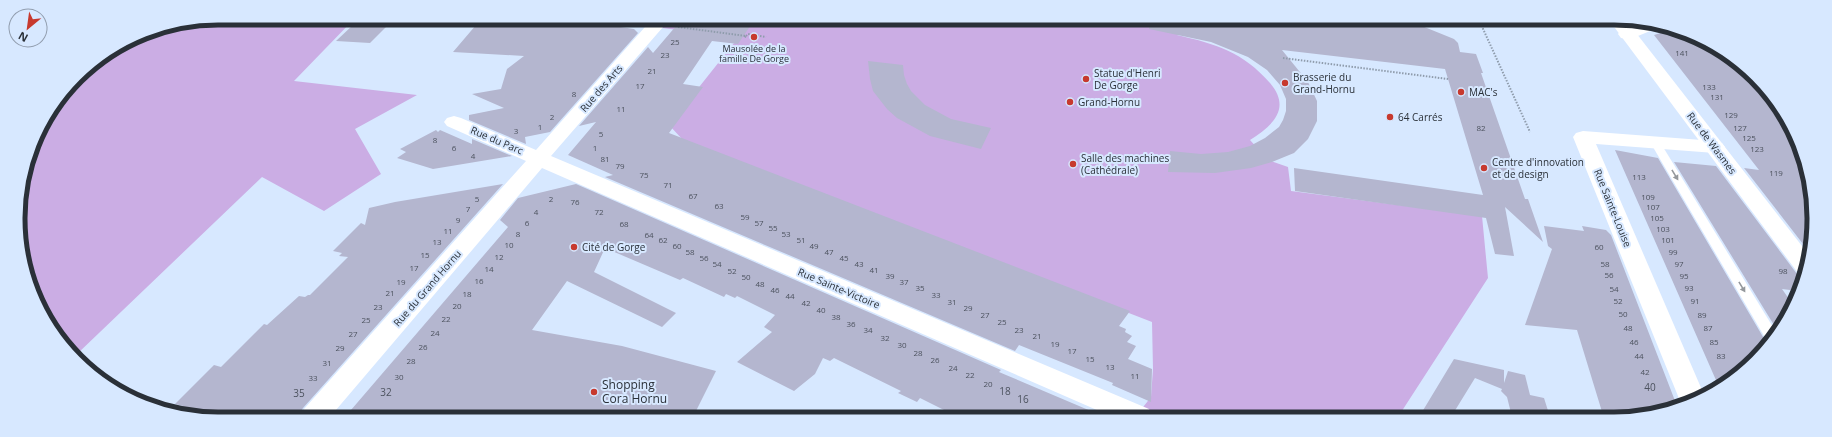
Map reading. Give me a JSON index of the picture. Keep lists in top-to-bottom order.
{
  "streets": {
    "street": [
      "Rue des Arts",
      "Rue du Parc",
      "Rue de Wasmes",
      "Rue Sainte-Louise",
      "Rue du Grand Hornu",
      "Rue Sainte-Victoire"
    ]
  },
  "crossings": [
    ["Rue des Arts", "Rue du Parc"],
    ["Rue des Arts", "Rue du Grand Hornu"],
    ["Rue des Arts", "Rue Sainte-Victoire"],
    ["Rue du Parc", "Rue du Grand Hornu"],
    ["Rue du Parc", "Rue Sainte-Victoire"],
    ["Rue de Wasmes", "Rue Sainte-Louise"],
    ["Rue du Grand Hornu", "Rue Sainte-Victoire"]
  ],
  "places": [
    "Mausolée de la famille De Gorge",
    "Statue d'Henri De Gorge",
    "Brasserie du Grand-Hornu",
    "MAC's",
    "Grand-Hornu",
    "64 Carrés",
    "Salle des machines (Cathédrale)",
    "Centre d'innovation et de design",
    "Cité de Gorge",
    "Shopping Cora Hornu"
  ],
  "house_numbers": [
    "25",
    "141",
    "23",
    "21",
    "17",
    "133",
    "8",
    "131",
    "11",
    "129",
    "2",
    "1",
    "82",
    "127",
    "3",
    "5",
    "125",
    "8",
    "6",
    "1",
    "123",
    "4",
    "81",
    "79",
    "119",
    "75",
    "113",
    "71",
    "67",
    "109",
    "5",
    "2",
    "76",
    "63",
    "107",
    "7",
    "4",
    "72",
    "59",
    "105",
    "9",
    "6",
    "57",
    "68",
    "55",
    "103",
    "11",
    "8",
    "53",
    "64",
    "62",
    "51",
    "101",
    "13",
    "10",
    "60",
    "49",
    "60",
    "58",
    "47",
    "99",
    "15",
    "12",
    "56",
    "45",
    "54",
    "43",
    "58",
    "97",
    "17",
    "14",
    "41",
    "52",
    "98",
    "56",
    "39",
    "95",
    "50",
    "16",
    "19",
    "37",
    "48",
    "35",
    "93",
    "54",
    "46",
    "21",
    "18",
    "33",
    "44",
    "52",
    "91",
    "31",
    "42",
    "20",
    "23",
    "29",
    "40",
    "50",
    "27",
    "89",
    "38",
    "22",
    "25",
    "25",
    "36",
    "48",
    "87",
    "34",
    "23",
    "24",
    "27",
    "21",
    "32",
    "46",
    "85",
    "19",
    "30",
    "26",
    "29",
    "17",
    "28",
    "44",
    "83",
    "15",
    "26",
    "28",
    "31",
    "13",
    "24",
    "42",
    "22",
    "11",
    "30",
    "33",
    "20",
    "40",
    "18",
    "32",
    "35",
    "16"
  ],
  "north": "bottom left"
}
